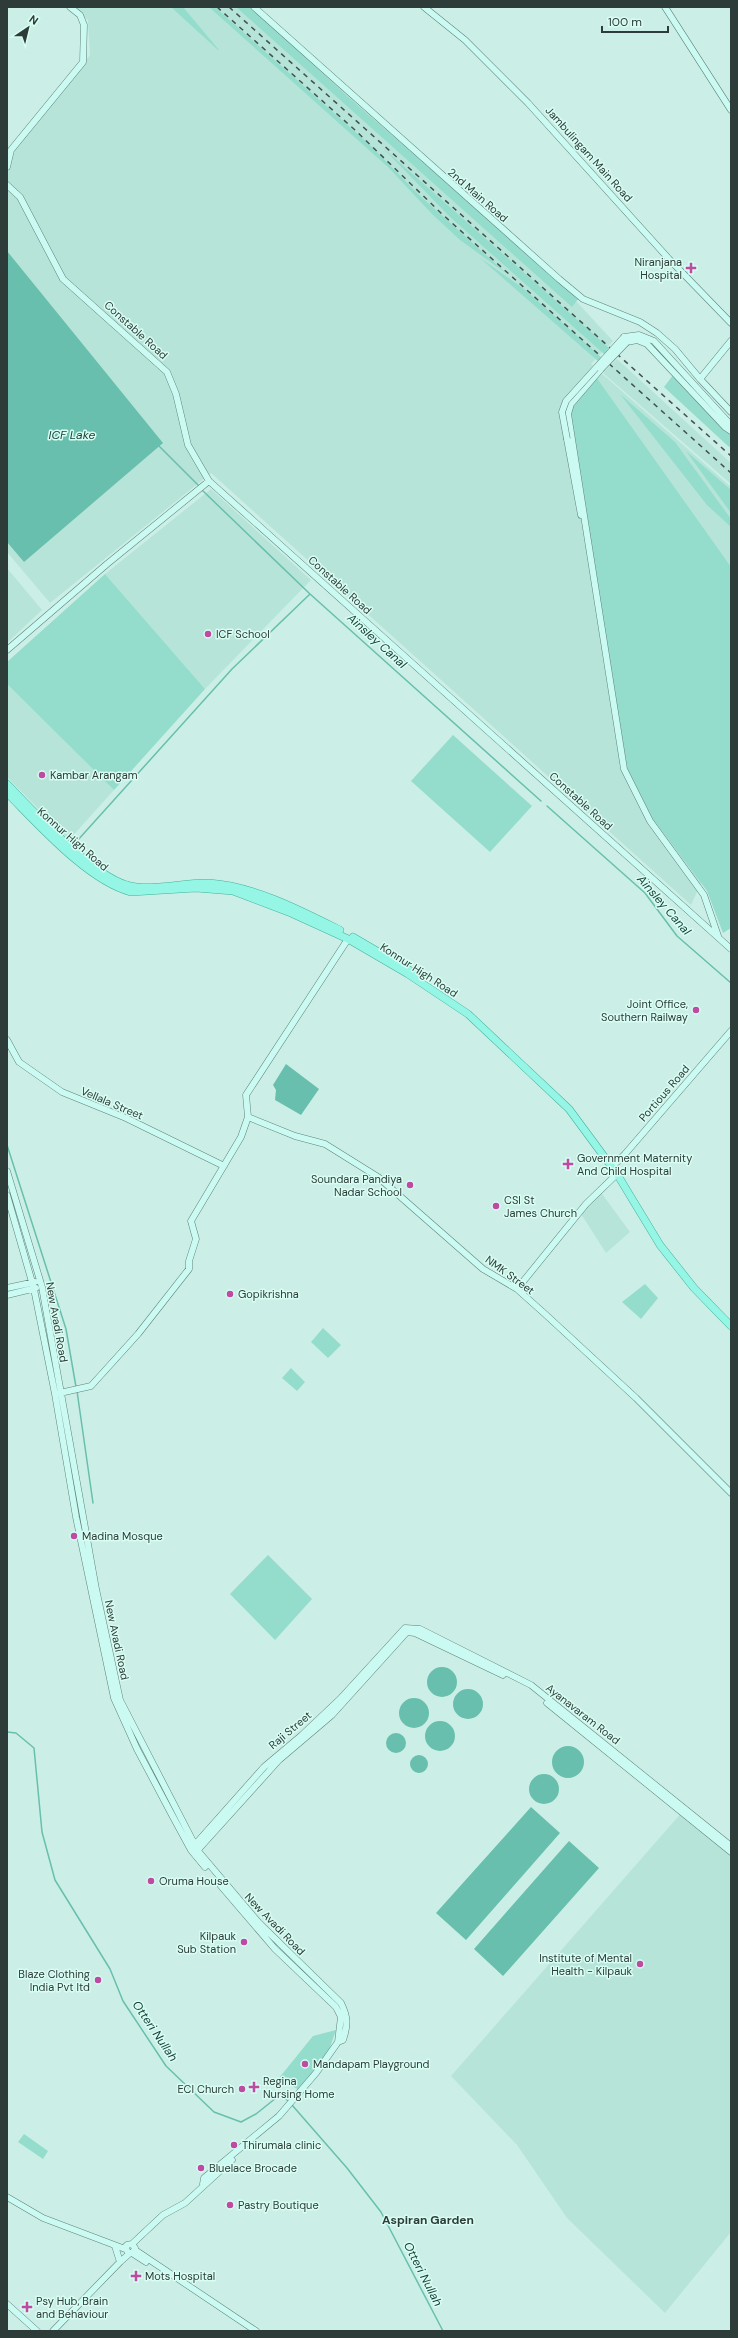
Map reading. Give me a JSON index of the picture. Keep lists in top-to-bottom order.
{
  "streets": {
    "main road": ["Konnur High Road"],
    "street": [
      "Jambulingam Main Road",
      "2nd Main Road",
      "Constable Road",
      "Portious Road",
      "Vellala Street",
      "NMK Street",
      "New Avadi Road",
      "Ayanavaram Road",
      "Raji Street"
    ]
  },
  "crossings": [
    ["Konnur High Road", "Portious Road"],
    ["New Avadi Road", "Raji Street"],
    ["Ayanavaram Road", "Raji Street"]
  ],
  "districts": ["Aspiran Garden"],
  "water": ["ICF Lake", "Ainsley Canal", "Otteri Nullah"],
  "places": {
    "health": [
      "Niranjana Hospital",
      "Government Maternity And Child Hospital",
      "Regina Nursing Home",
      "Mots Hospital",
      "Psy Hub, Brain and Behaviour"
    ],
    "other": [
      "ICF School",
      "Kambar Arangam",
      "Joint Office, Southern Railway",
      "Soundara Pandiya Nadar School",
      "CSI St James Church",
      "Gopikrishna",
      "Madina Mosque",
      "Oruma House",
      "Kilpauk Sub Station",
      "Institute of Mental Health - Kilpauk",
      "Blaze Clothing India Pvt ltd",
      "Mandapam Playground",
      "ECI Church",
      "Thirumala clinic",
      "Bluelace Brocade",
      "Pastry Boutique"
    ]
  },
  "scale_bar": "100 m",
  "north": "top right"
}
